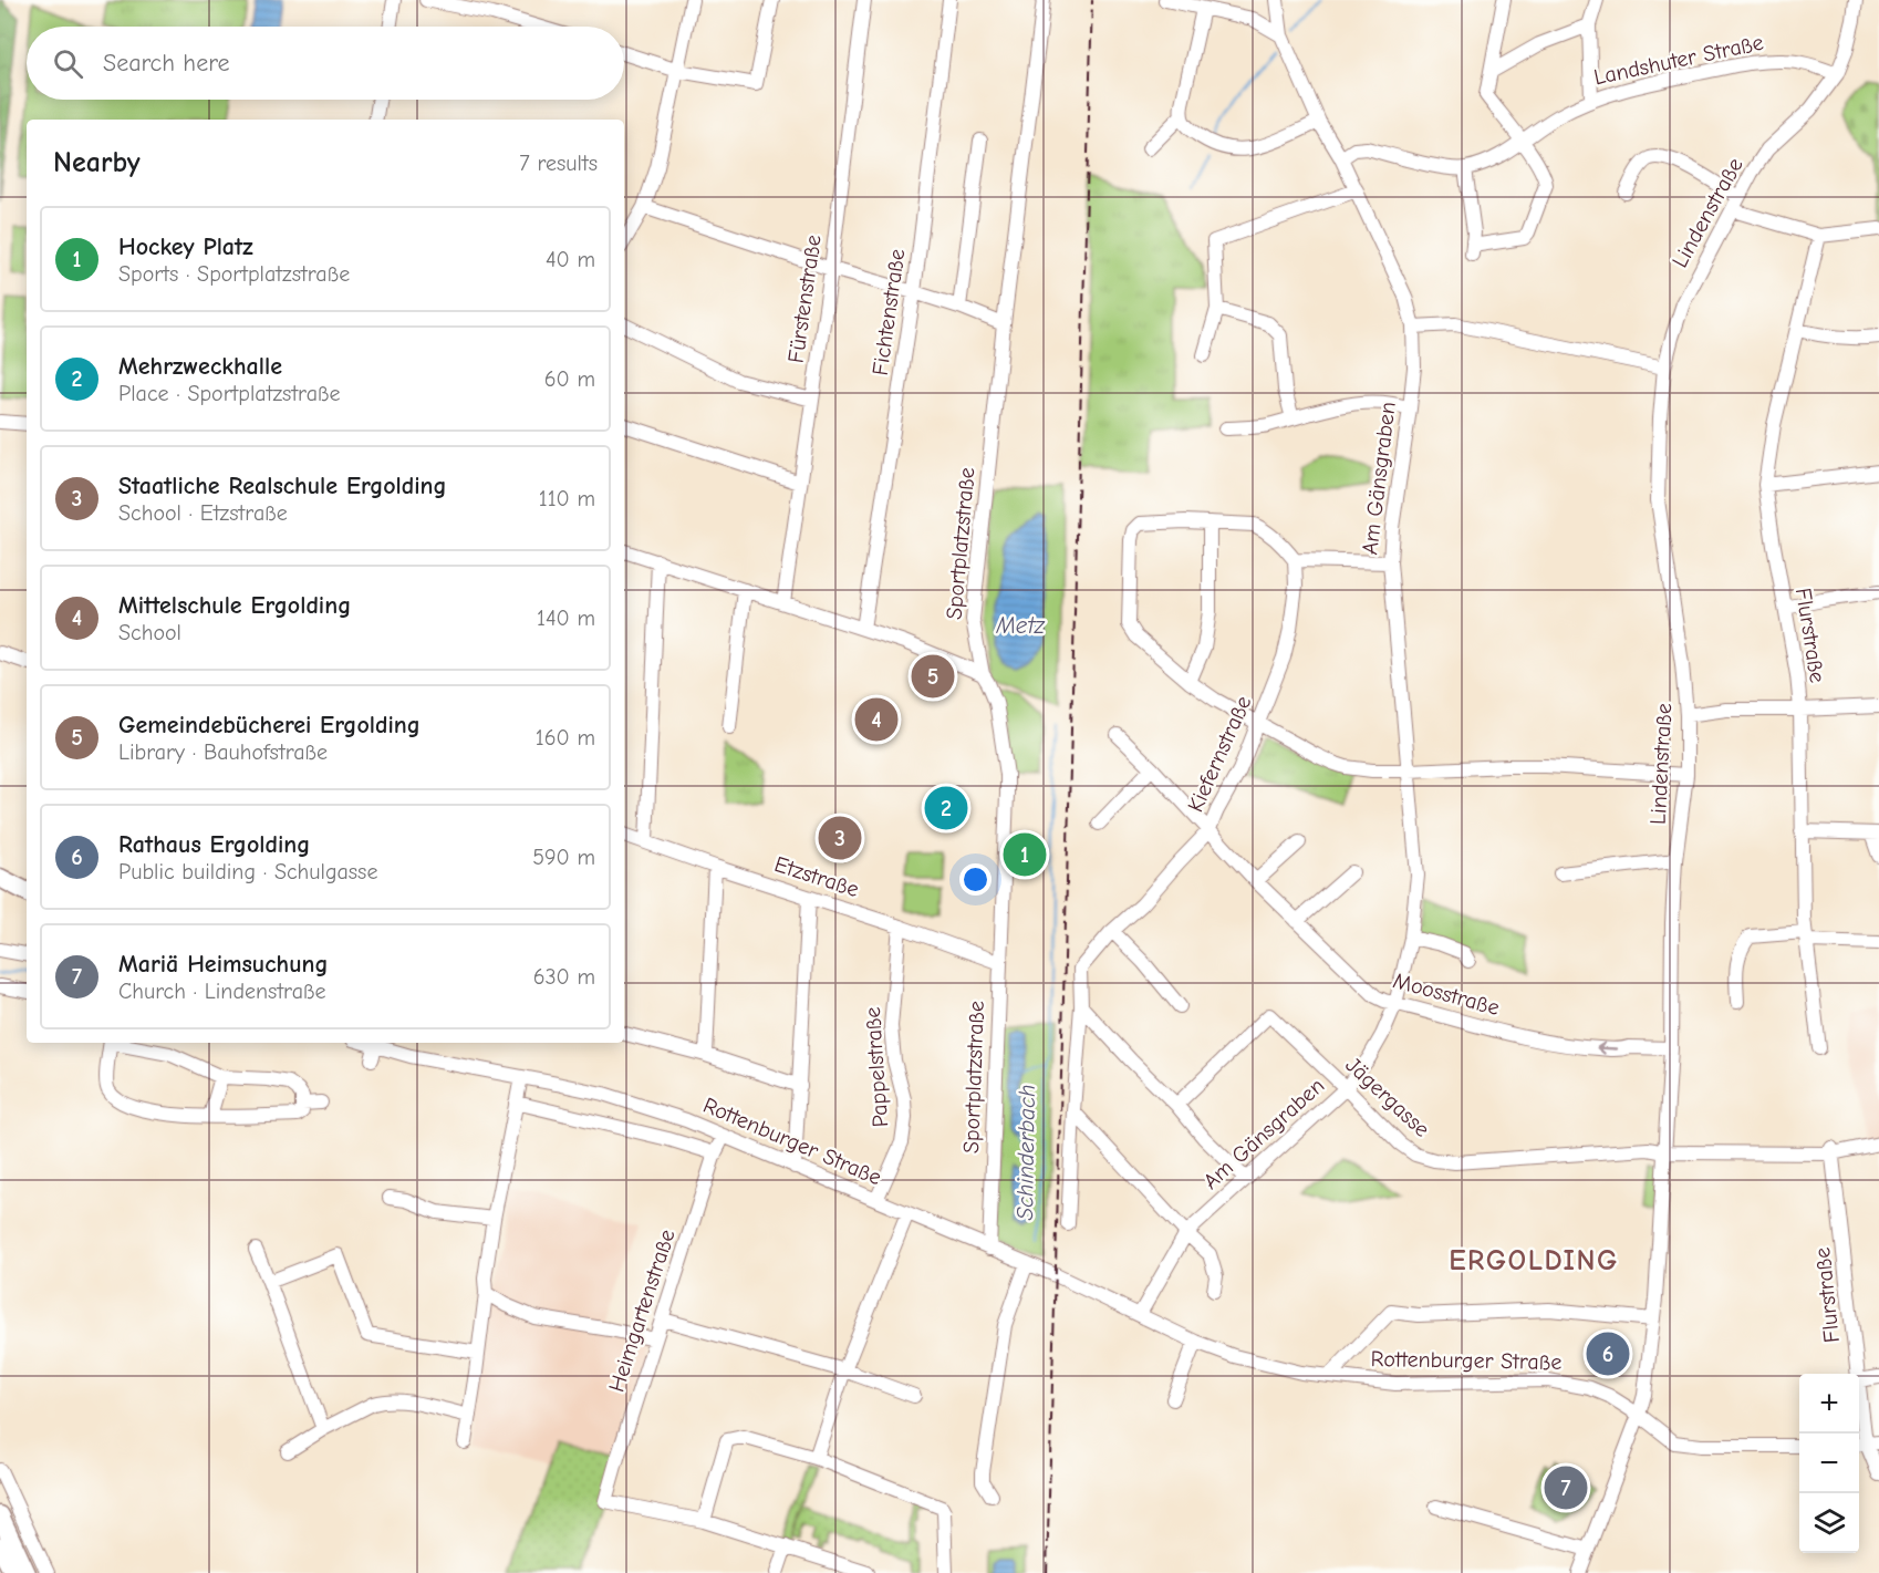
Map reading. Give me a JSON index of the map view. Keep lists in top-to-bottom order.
{
  "streets": {
    "street": [
      "Landshuter Straße",
      "Lindenstraße",
      "Fürstenstraße",
      "Fichtenstraße",
      "Am Gänsgraben",
      "Sportplatzstraße",
      "Flurstraße",
      "Kiefernstraße",
      "Etzstraße",
      "Moosstraße",
      "Pappelstraße",
      "Jägergasse",
      "Rottenburger Straße",
      "Heimgartenstraße"
    ]
  },
  "crossings": [
    ["Landshuter Straße", "Lindenstraße"],
    ["Landshuter Straße", "Am Gänsgraben"],
    ["Lindenstraße", "Moosstraße"],
    ["Lindenstraße", "Jägergasse"],
    ["Lindenstraße", "Rottenburger Straße"],
    ["Am Gänsgraben", "Moosstraße"],
    ["Am Gänsgraben", "Jägergasse"],
    ["Am Gänsgraben", "Rottenburger Straße"],
    ["Sportplatzstraße", "Etzstraße"],
    ["Sportplatzstraße", "Rottenburger Straße"],
    ["Flurstraße", "Jägergasse"],
    ["Kiefernstraße", "Moosstraße"],
    ["Etzstraße", "Pappelstraße"],
    ["Pappelstraße", "Rottenburger Straße"],
    ["Rottenburger Straße", "Heimgartenstraße"]
  ],
  "one_way": ["Moosstraße"],
  "districts": ["ERGOLDING"],
  "water": ["Metz", "Schinderbach"],
  "page": {
    "search": "Search here",
    "heading": ["Nearby", "7 results"],
    "list": [
      {
        "mark": "1",
        "name": "Hockey Platz",
        "note": "Sports · Sportplatzstraße",
        "value": "40 m"
      },
      {
        "mark": "2",
        "name": "Mehrzweckhalle",
        "note": "Place · Sportplatzstraße",
        "value": "60 m"
      },
      {
        "mark": "3",
        "name": "Staatliche Realschule Ergolding",
        "note": "School · Etzstraße",
        "value": "110 m"
      },
      {
        "mark": "4",
        "name": "Mittelschule Ergolding",
        "note": "School",
        "value": "140 m"
      },
      {
        "mark": "5",
        "name": "Gemeindebücherei Ergolding",
        "note": "Library · Bauhofstraße",
        "value": "160 m"
      },
      {
        "mark": "6",
        "name": "Rathaus Ergolding",
        "note": "Public building · Schulgasse",
        "value": "590 m"
      },
      {
        "mark": "7",
        "name": "Mariä Heimsuchung",
        "note": "Church · Lindenstraße",
        "value": "630 m"
      }
    ],
    "pins": [
      "5",
      "4",
      "2",
      "3",
      "1",
      "6",
      "7"
    ],
    "map_buttons": ["+", "−"]
  }
}
